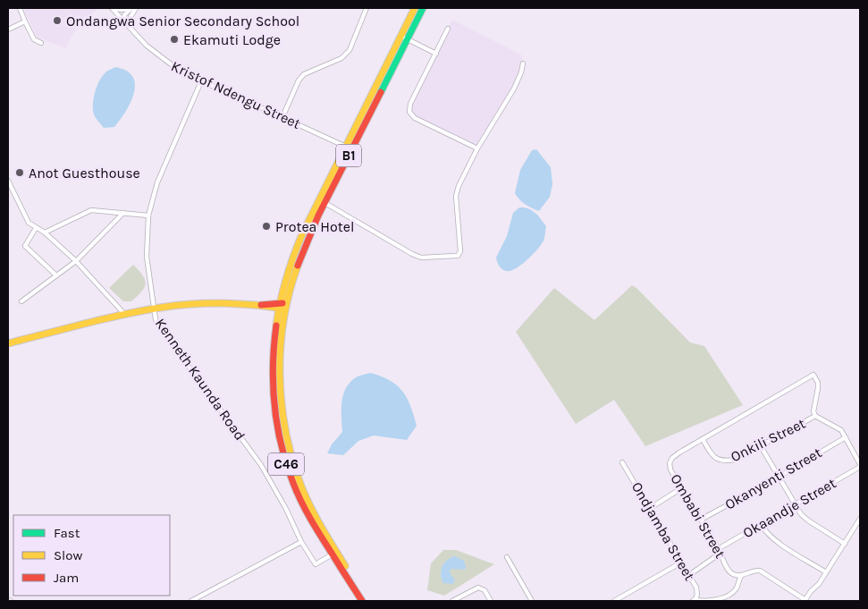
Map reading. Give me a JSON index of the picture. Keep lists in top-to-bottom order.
{
  "streets": {
    "main road": ["B1", "C46"],
    "street": [
      "Kristof Ndengu Street",
      "Kenneth Kaunda Road",
      "Onkili Street",
      "Okanyenti Street",
      "Okaandje Street",
      "Ombabi Street",
      "Ondjamba Street"
    ]
  },
  "crossings": [
    ["Kristof Ndengu Street", "B1"],
    ["Kristof Ndengu Street", "Kenneth Kaunda Road"],
    ["B1", "C46"],
    ["Kenneth Kaunda Road", "C46"],
    ["Onkili Street", "Ombabi Street"],
    ["Okanyenti Street", "Ombabi Street"],
    ["Okaandje Street", "Ombabi Street"],
    ["Okaandje Street", "Ondjamba Street"]
  ],
  "places": [
    "Ondangwa Senior Secondary School",
    "Ekamuti Lodge",
    "Anot Guesthouse",
    "Protea Hotel"
  ],
  "legend": ["Fast", "Slow", "Jam"]
}
